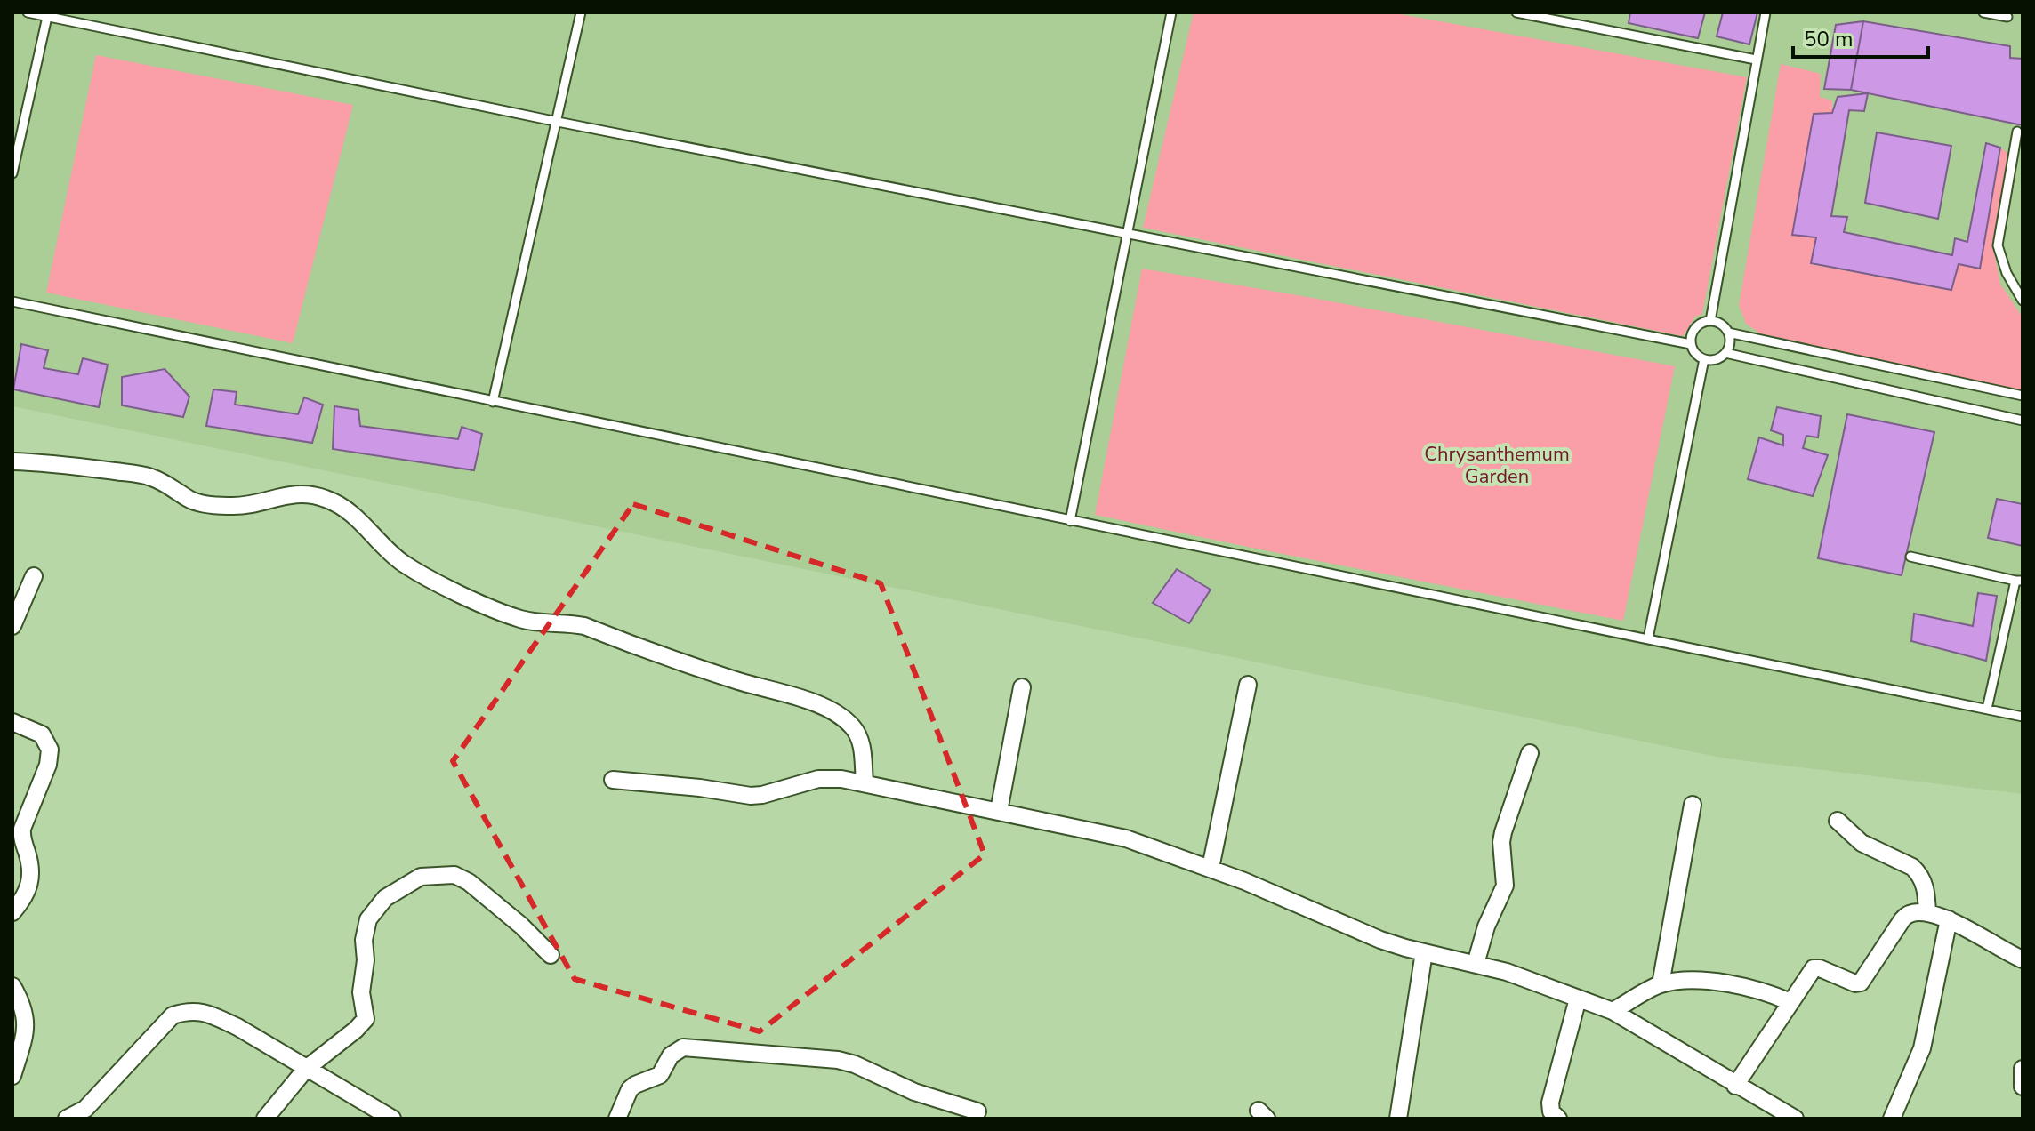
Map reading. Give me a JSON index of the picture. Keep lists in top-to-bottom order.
{
  "parks": ["Chrysanthemum Garden"],
  "scale_bar": "50 m"
}
